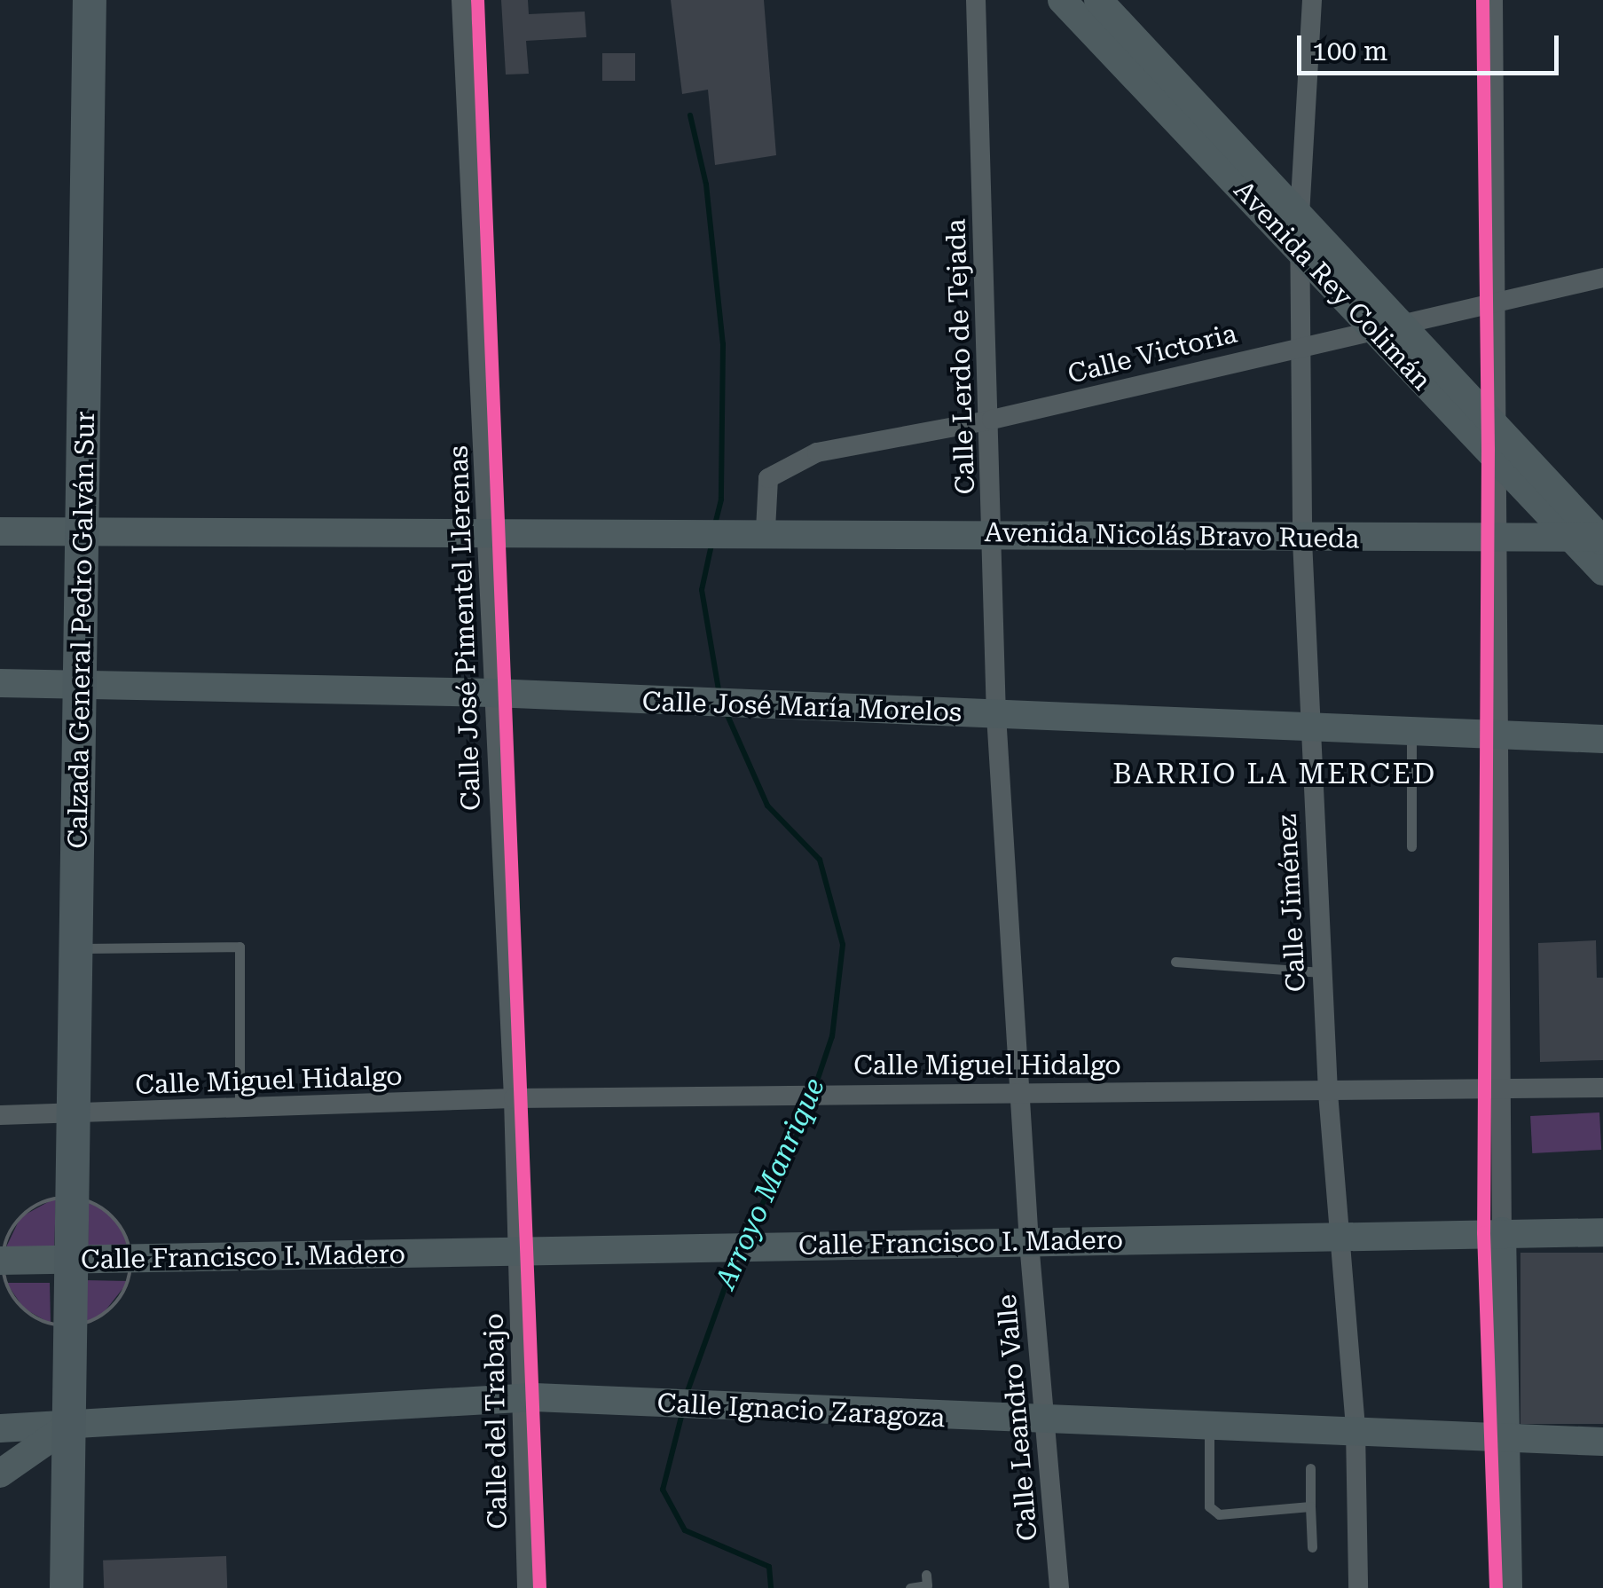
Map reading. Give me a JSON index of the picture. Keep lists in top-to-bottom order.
{
  "streets": {
    "main road": ["Calzada General Pedro Galván Sur"],
    "street": [
      "Avenida Rey Colimán",
      "Calle Victoria",
      "Calle Lerdo de Tejada",
      "Avenida Nicolás Bravo Rueda",
      "Calle José Pimentel Llerenas",
      "Calle José María Morelos",
      "Calle Jiménez",
      "Calle Miguel Hidalgo",
      "Calle Francisco I. Madero",
      "Calle Ignacio Zaragoza",
      "Calle Leandro Valle",
      "Calle del Trabajo"
    ]
  },
  "crossings": [
    ["Avenida Rey Colimán", "Calle Victoria"],
    ["Avenida Rey Colimán", "Avenida Nicolás Bravo Rueda"],
    ["Avenida Rey Colimán", "Calle Jiménez"],
    ["Calle Victoria", "Calle Lerdo de Tejada"],
    ["Calle Victoria", "Avenida Nicolás Bravo Rueda"],
    ["Calle Victoria", "Calle Jiménez"],
    ["Calle Lerdo de Tejada", "Avenida Nicolás Bravo Rueda"],
    ["Calle Lerdo de Tejada", "Calle José María Morelos"],
    ["Calle Lerdo de Tejada", "Calle Miguel Hidalgo"],
    ["Calle Lerdo de Tejada", "Calle Francisco I. Madero"],
    ["Calle Lerdo de Tejada", "Calle Leandro Valle"],
    ["Avenida Nicolás Bravo Rueda", "Calle José Pimentel Llerenas"],
    ["Avenida Nicolás Bravo Rueda", "Calle Jiménez"],
    ["Calle José Pimentel Llerenas", "Calle José María Morelos"],
    ["Calle José Pimentel Llerenas", "Calle Miguel Hidalgo"],
    ["Calle José Pimentel Llerenas", "Calle Francisco I. Madero"],
    ["Calle José Pimentel Llerenas", "Calle del Trabajo"],
    ["Calzada General Pedro Galván Sur", "Calle José María Morelos"],
    ["Calzada General Pedro Galván Sur", "Calle Miguel Hidalgo"],
    ["Calzada General Pedro Galván Sur", "Calle Francisco I. Madero"],
    ["Calzada General Pedro Galván Sur", "Calle Ignacio Zaragoza"],
    ["Calle José María Morelos", "Calle Jiménez"],
    ["Calle Jiménez", "Calle Miguel Hidalgo"],
    ["Calle Jiménez", "Calle Francisco I. Madero"],
    ["Calle Jiménez", "Calle Ignacio Zaragoza"],
    ["Calle Francisco I. Madero", "Calle Leandro Valle"],
    ["Calle Francisco I. Madero", "Calle del Trabajo"],
    ["Calle Ignacio Zaragoza", "Calle Leandro Valle"],
    ["Calle Ignacio Zaragoza", "Calle del Trabajo"]
  ],
  "districts": ["BARRIO LA MERCED"],
  "water": ["Arroyo Manrique"],
  "scale_bar": "100 m"
}
